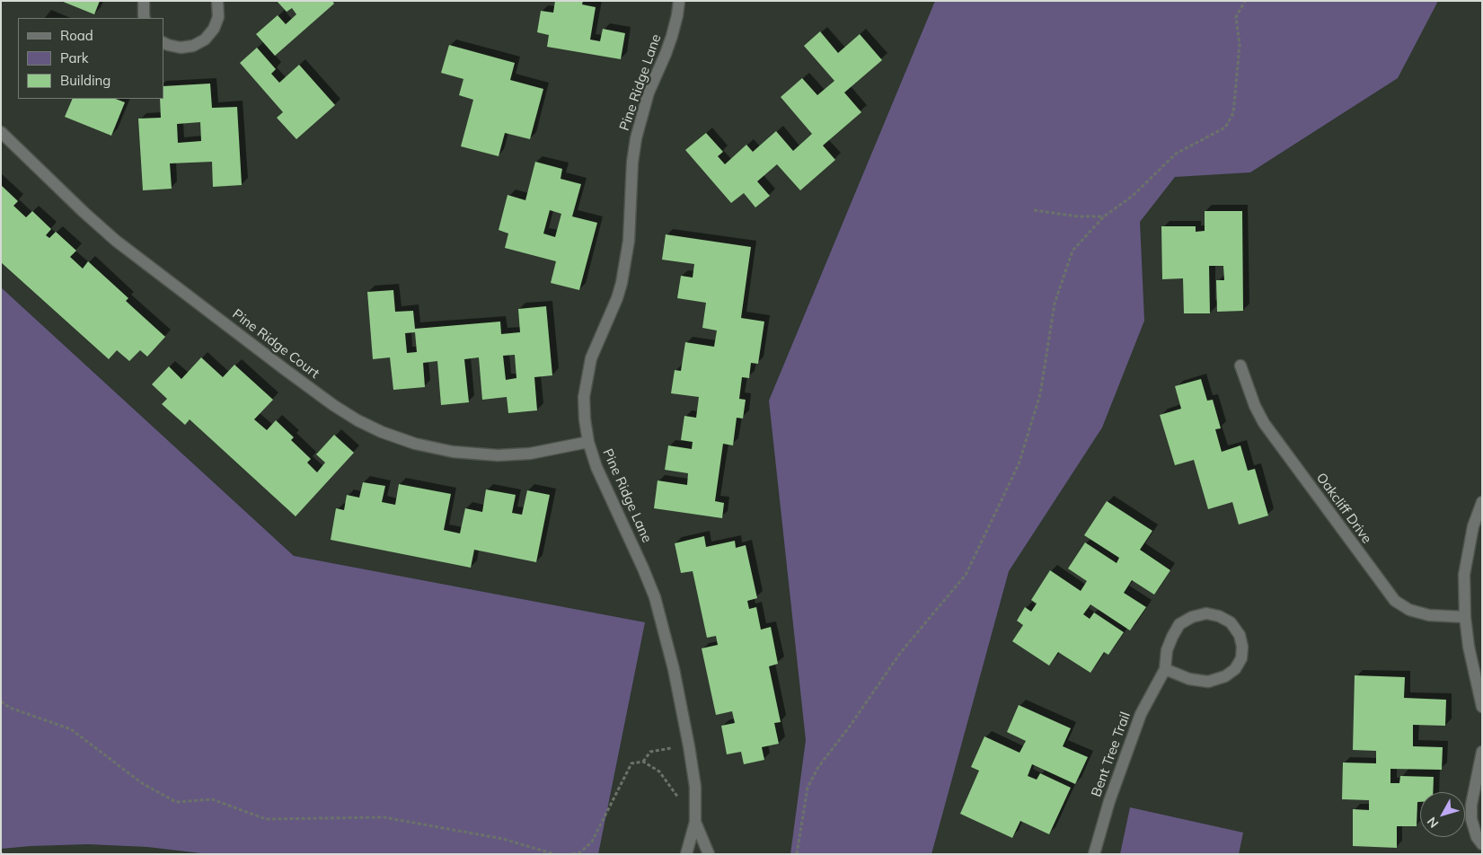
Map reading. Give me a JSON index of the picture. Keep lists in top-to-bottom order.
{
  "streets": {
    "street": [
      "Pine Ridge Lane",
      "Pine Ridge Court",
      "Oakcliff Drive",
      "Bent Tree Trail"
    ]
  },
  "crossings": [
    ["Pine Ridge Lane", "Pine Ridge Court"]
  ],
  "legend": ["Road", "Park", "Building"],
  "north": "bottom left"
}
